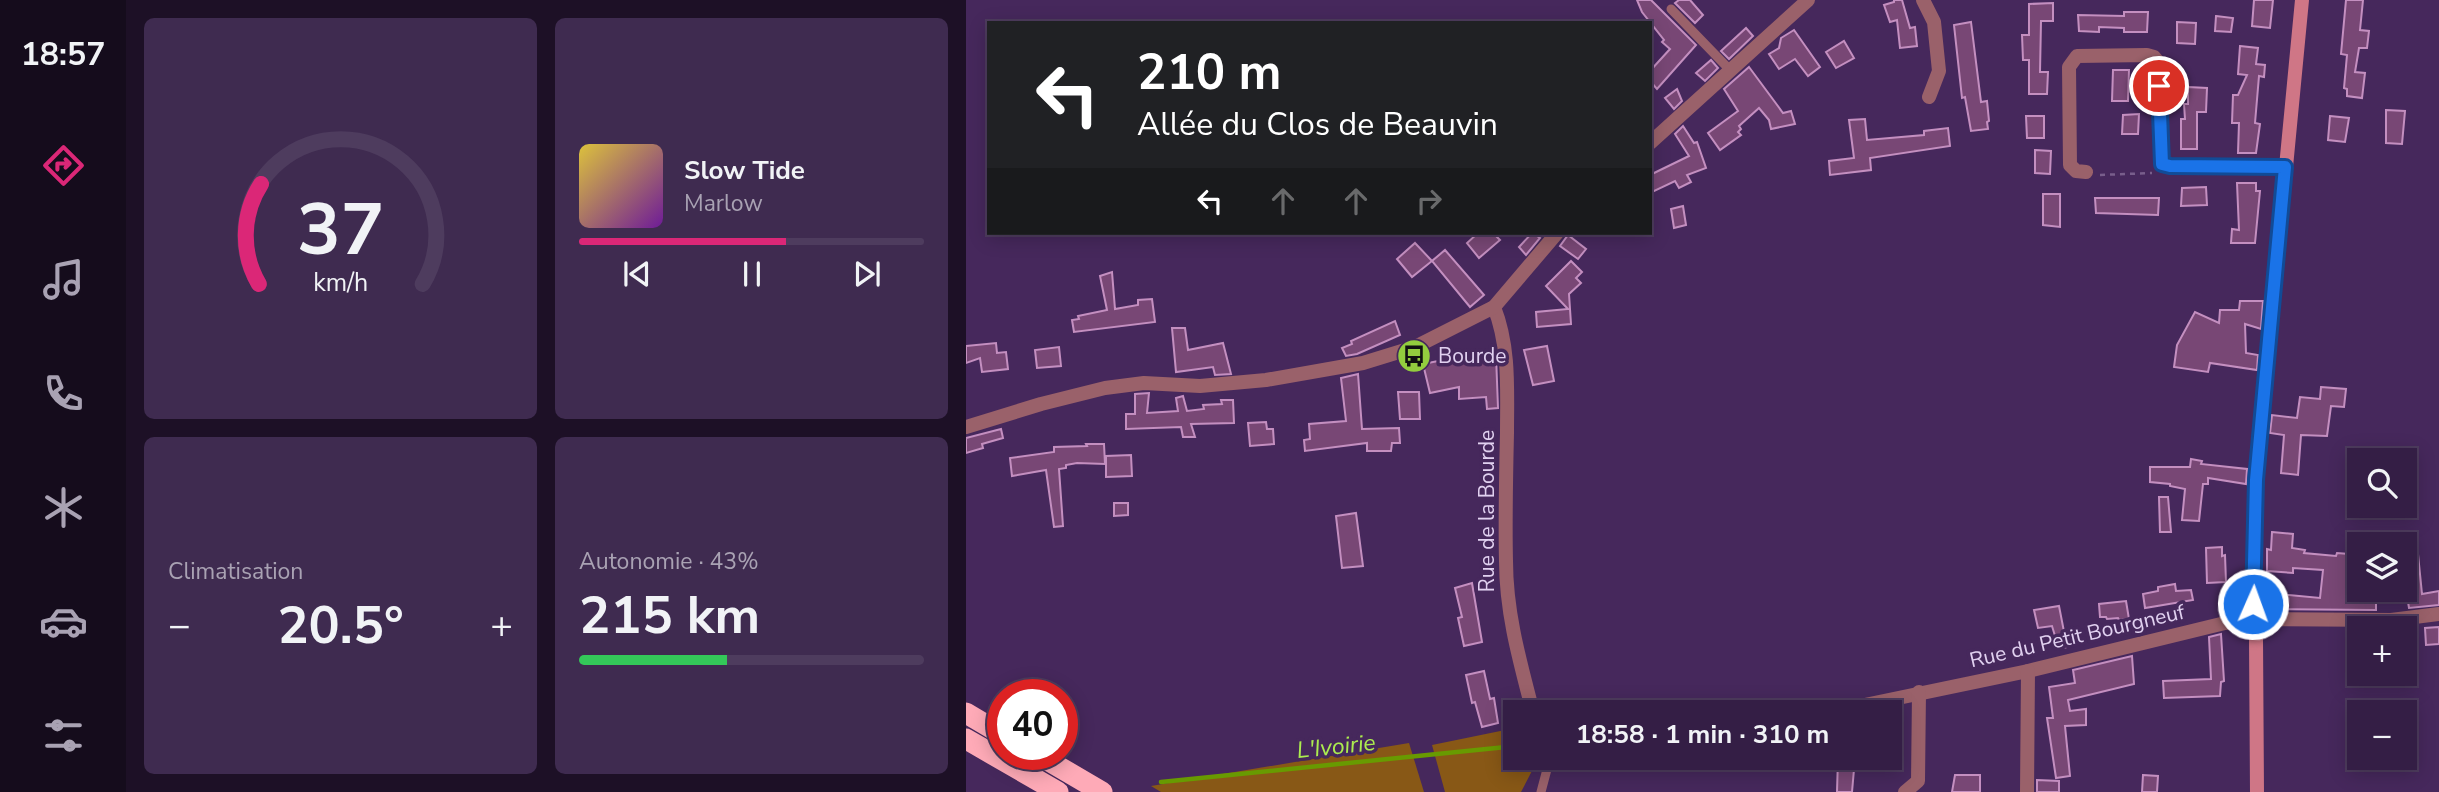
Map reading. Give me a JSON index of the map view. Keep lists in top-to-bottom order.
{
  "streets": {
    "street": ["Rue de la Bourde", "Rue du Petit Bourgneuf"]
  },
  "water": ["L'Ivoirie"],
  "places": {
    "bus stop": ["Bourde"]
  },
  "page": {
    "tabs": "18:57",
    "turn": ["210 m", "Allée du Clos de Beauvin"],
    "song": ["Slow Tide", "Marlow"],
    "tile": [
      "Climatisation",
      ["Autonomie · 43%", "215 km"]
    ],
    "map_buttons": ["+", "−"],
    "heat": ["−", "20.5°", "+"],
    "limit": "40",
    "trip": "18:58 · 1 min · 310 m",
    "gauge": ["37", "km/h"]
  }
}
